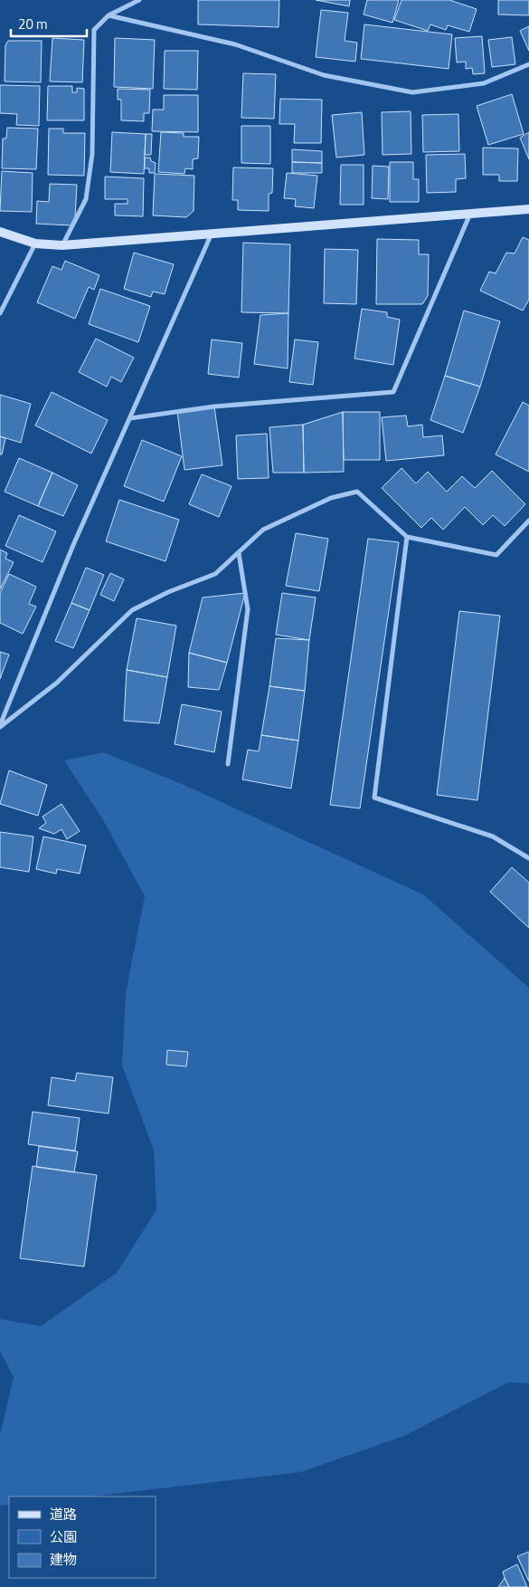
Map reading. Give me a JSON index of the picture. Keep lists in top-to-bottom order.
{
  "legend": ["道路", "公園", "建物"],
  "scale_bar": "20 m"
}
